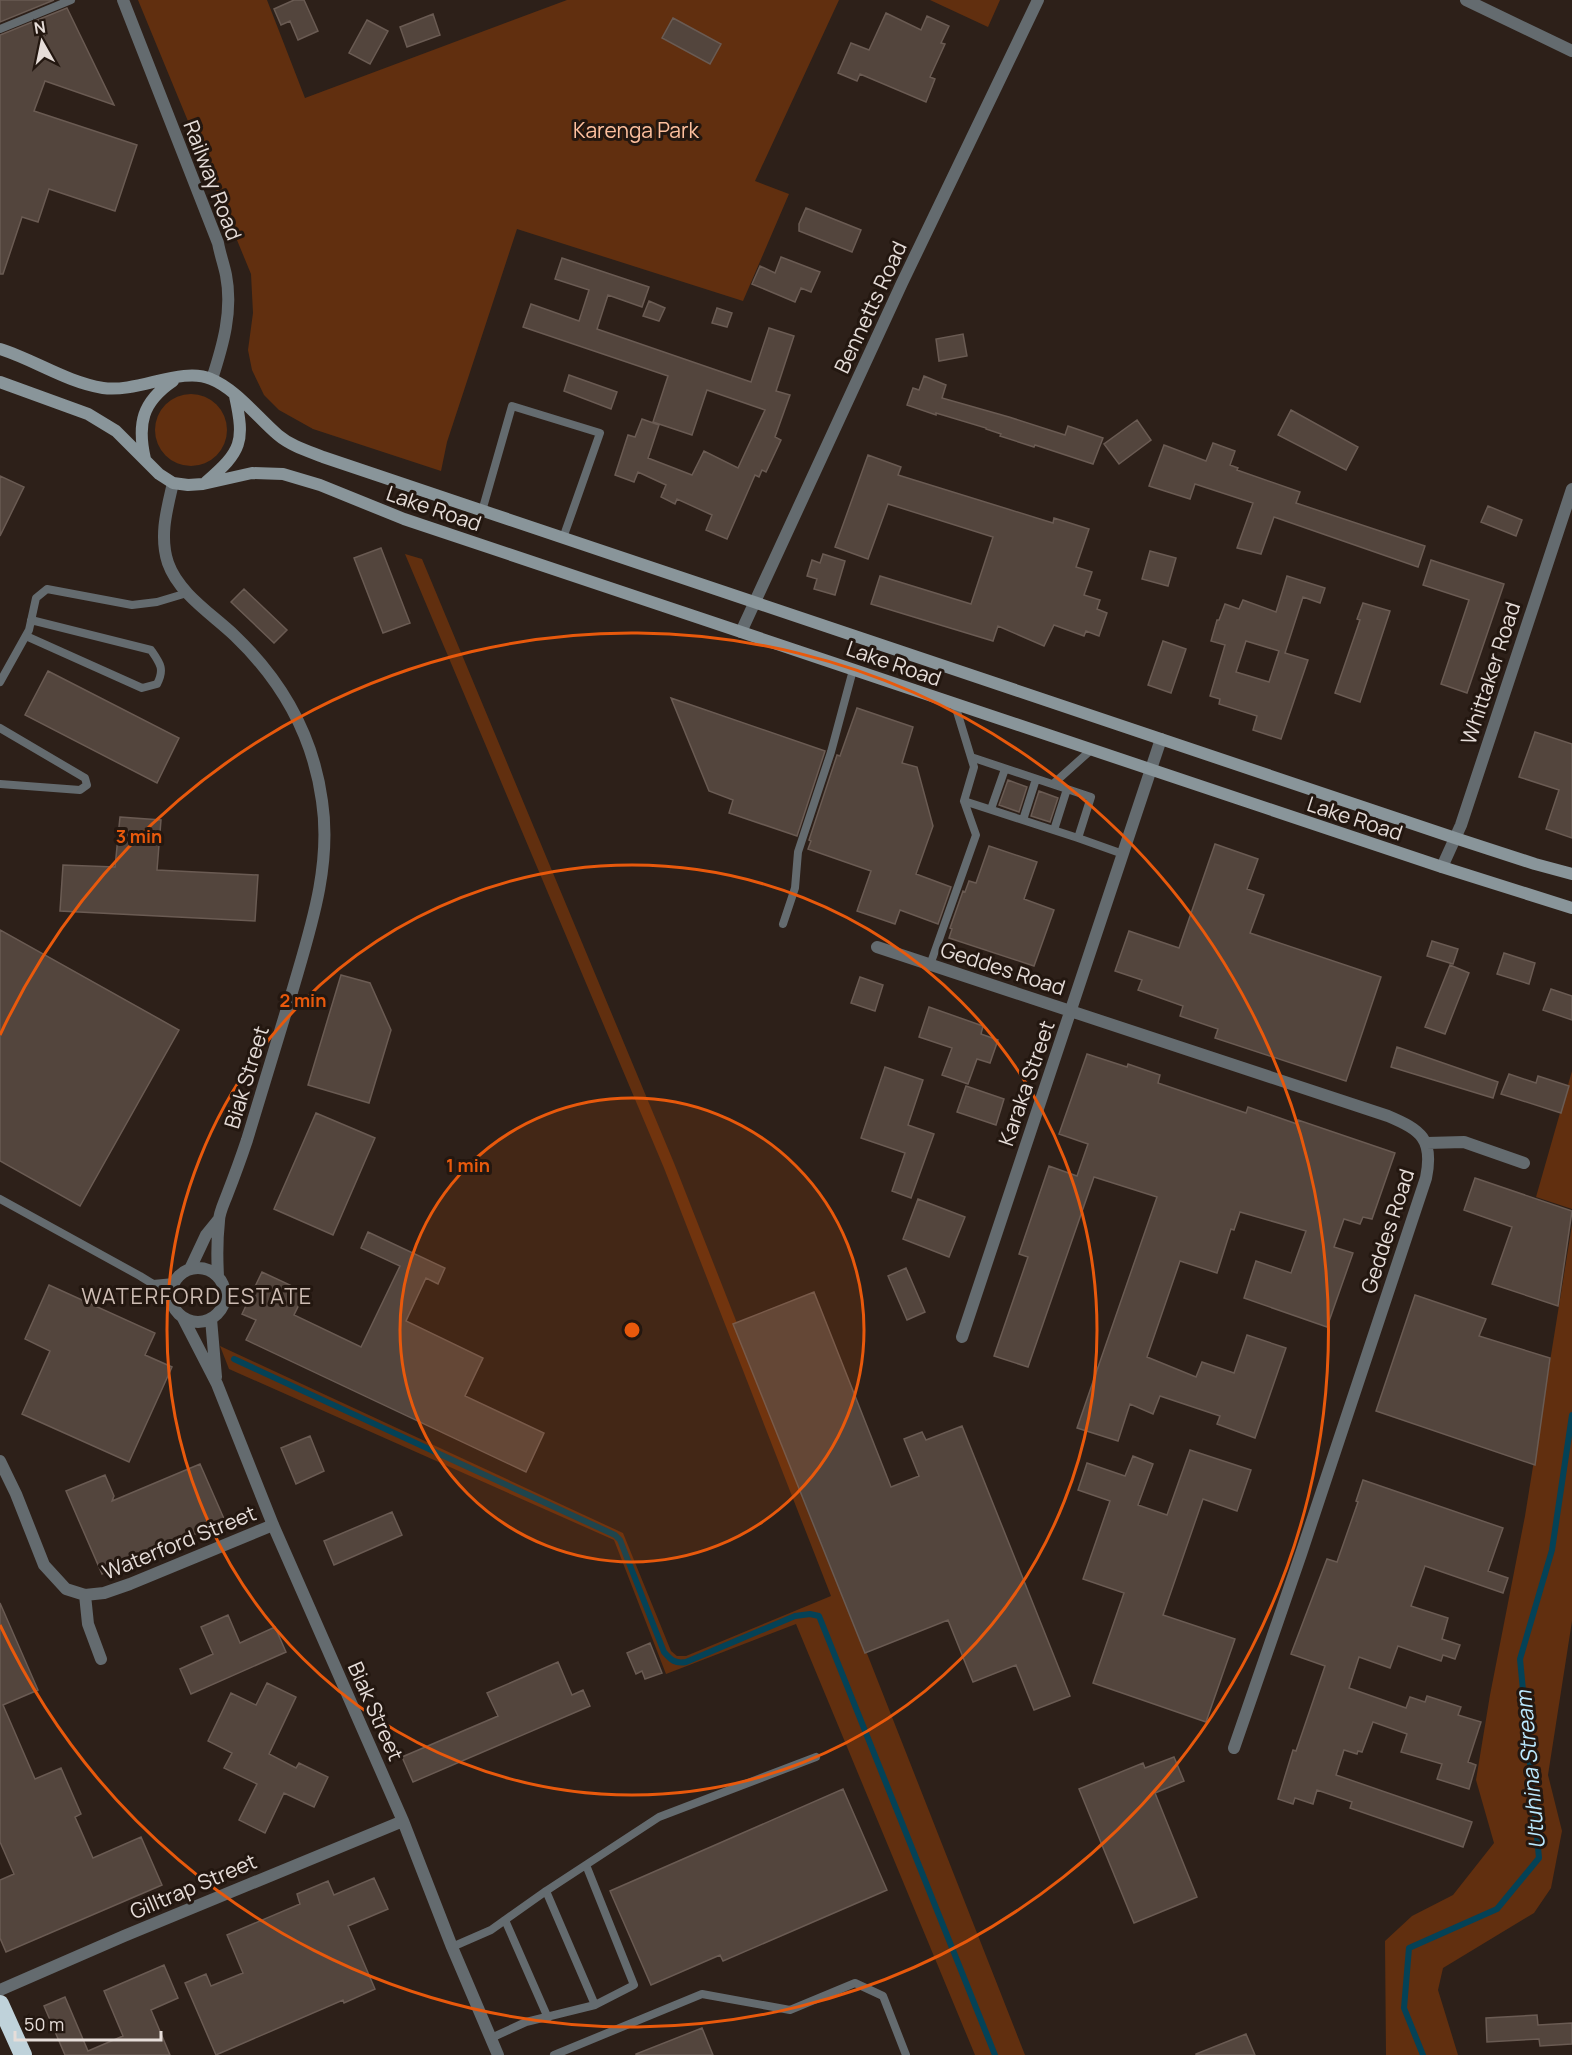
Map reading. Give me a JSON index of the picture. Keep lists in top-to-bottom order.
{
  "streets": {
    "main road": ["Lake Road"],
    "street": [
      "Railway Road",
      "Bennetts Road",
      "Whittaker Road",
      "Geddes Road",
      "Biak Street",
      "Karaka Street",
      "Waterford Street",
      "Gilltrap Street"
    ]
  },
  "crossings": [
    ["Railway Road", "Lake Road"],
    ["Railway Road", "Biak Street"],
    ["Bennetts Road", "Lake Road"],
    ["Lake Road", "Whittaker Road"],
    ["Lake Road", "Biak Street"],
    ["Lake Road", "Karaka Street"],
    ["Geddes Road", "Karaka Street"],
    ["Biak Street", "Waterford Street"],
    ["Biak Street", "Gilltrap Street"]
  ],
  "districts": ["WATERFORD ESTATE"],
  "water": ["Utuhina Stream"],
  "parks": ["Karenga Park"],
  "scale_bar": "50 m",
  "north": "top",
  "rings": ["3 min", "2 min", "1 min"]
}
